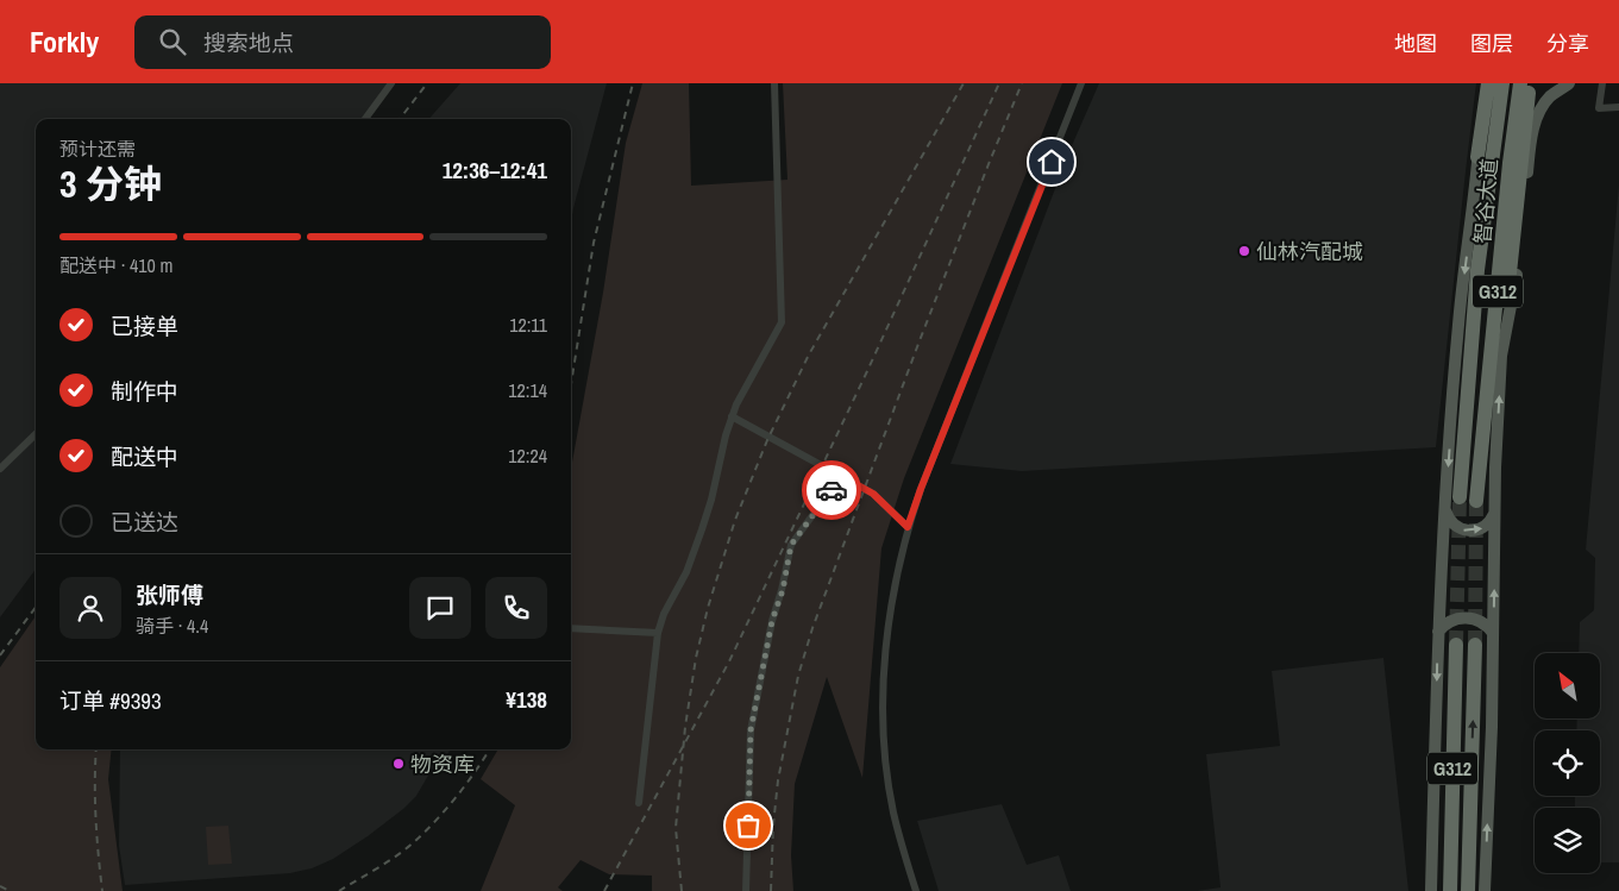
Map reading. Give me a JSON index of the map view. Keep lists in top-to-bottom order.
{
  "streets": {
    "highway": ["智谷大道", "G312"]
  },
  "places": ["仙林汽配城", "物资库"],
  "north": "top left",
  "page": {
    "header": "Forkly",
    "search": "搜索地点",
    "nav": ["地图", "图层", "分享"],
    "heading": ["3 分钟", "预计还需", "12:36–12:41"],
    "panel": [
      "张师傅",
      "骑手 · 4.4",
      "订单 #9393",
      "¥138"
    ],
    "bar": "配送中 · 410 m",
    "list": [
      ["已接单", "12:11"],
      ["制作中", "12:14"],
      ["配送中", "12:24"],
      "已送达"
    ]
  }
}
